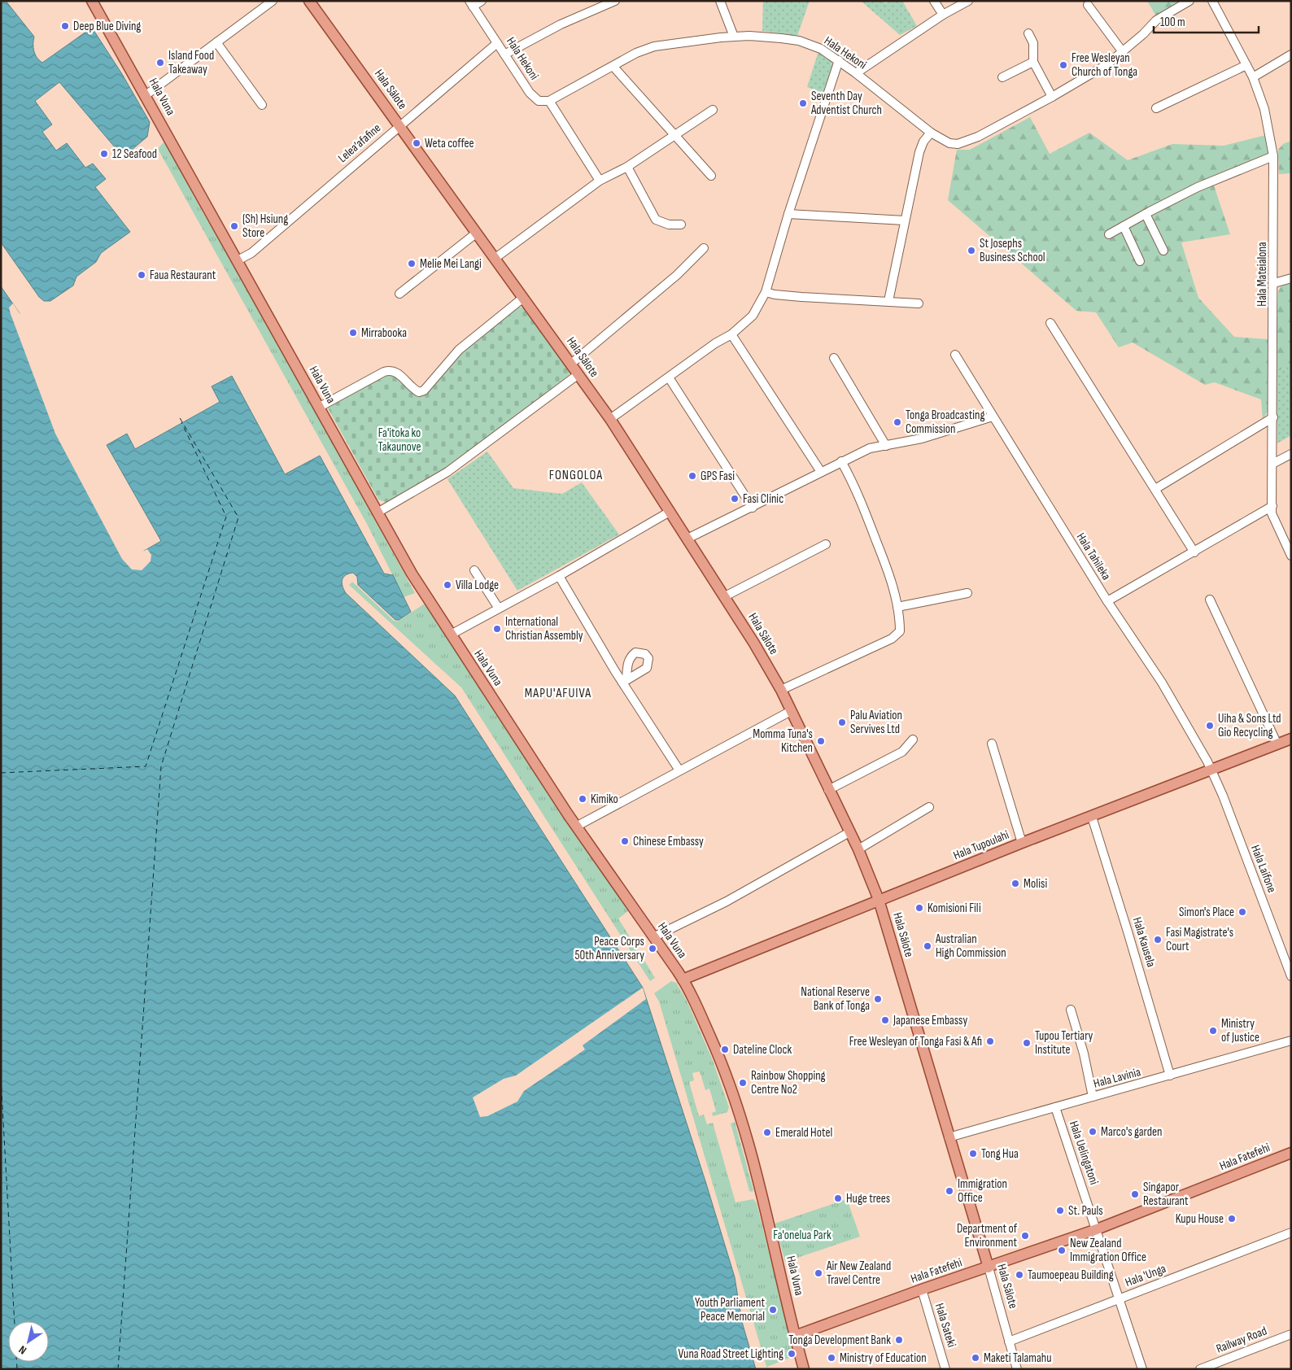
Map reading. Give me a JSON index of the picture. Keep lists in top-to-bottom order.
{
  "streets": {
    "main road": [
      "Hala Sālote",
      "Hala Vuna",
      "Hala Tupoulahi",
      "Hala Fatefehi"
    ],
    "street": [
      "Hala Hekoni",
      "Lelea’afafine",
      "Hala Mateialona",
      "Hala Tahileka",
      "Hala Laifone",
      "Hala Kausela",
      "Hala Lavinia",
      "Hala Uelingatoni",
      "Hala 'Unga",
      "Hala Sateki",
      "Railway Road"
    ]
  },
  "crossings": [
    ["Hala Hekoni", "Lelea’afafine"],
    ["Hala Sālote", "Lelea’afafine"],
    ["Hala Sālote", "Hala Tupoulahi"],
    ["Hala Sālote", "Hala Lavinia"],
    ["Hala Sālote", "Hala Fatefehi"],
    ["Hala Sālote", "Hala 'Unga"],
    ["Hala Vuna", "Lelea’afafine"],
    ["Hala Vuna", "Hala Tupoulahi"],
    ["Hala Vuna", "Hala Fatefehi"],
    ["Hala Tahileka", "Hala Tupoulahi"],
    ["Hala Tahileka", "Hala Laifone"],
    ["Hala Tupoulahi", "Hala Laifone"],
    ["Hala Tupoulahi", "Hala Kausela"],
    ["Hala Kausela", "Hala Lavinia"],
    ["Hala Lavinia", "Hala Uelingatoni"],
    ["Hala Uelingatoni", "Hala Fatefehi"],
    ["Hala Uelingatoni", "Hala 'Unga"],
    ["Hala Fatefehi", "Hala Sateki"]
  ],
  "districts": ["FONGOLOA", "MAPU'AFUIVA"],
  "parks": ["Fa'itoka ko Takaunove", "Fa'onelua Park"],
  "places": [
    "Deep Blue Diving",
    "Island Food Takeaway",
    "Free Wesleyan Church of Tonga",
    "Seventh Day Adventist Church",
    "Weta coffee",
    "12 Seafood",
    "(Sh) Hsiung Store",
    "St Josephs Business School",
    "Melie Mei Langi",
    "Faua Restaurant",
    "Mirrabooka",
    "Tonga Broadcasting Commission",
    "GPS Fasi",
    "Fasi Clinic",
    "Villa Lodge",
    "International Christian Assembly",
    "Palu Aviation Servives Ltd",
    "Uiha & Sons Ltd Gio Recycling",
    "Momma Tuna's Kitchen",
    "Kimiko",
    "Chinese Embassy",
    "Molisi",
    "Komisioni Fili",
    "Simon's Place",
    "Fasi Magistrate's Court",
    "Australian High Commission",
    "Peace Corps 50th Anniversary",
    "National Reserve Bank of Tonga",
    "Japanese Embassy",
    "Ministry of Justice",
    "Free Wesleyan of Tonga Fasi & Afi",
    "Tupou Tertiary Institute",
    "Dateline Clock",
    "Rainbow Shopping Centre No2",
    "Marco's garden",
    "Emerald Hotel",
    "Tong Hua",
    "Immigration Office",
    "Singapor Restaurant",
    "Huge trees",
    "St. Pauls",
    "Kupu House",
    "Department of Environment",
    "New Zealand Immigration Office",
    "Air New Zealand Travel Centre",
    "Taumoepeau Building",
    "Youth Parliament Peace Memorial",
    "Tonga Development Bank",
    "Vuna Road Street Lighting",
    "Ministry of Education",
    "Maketi Talamahu"
  ],
  "scale_bar": "100 m",
  "north": "bottom left"
}
